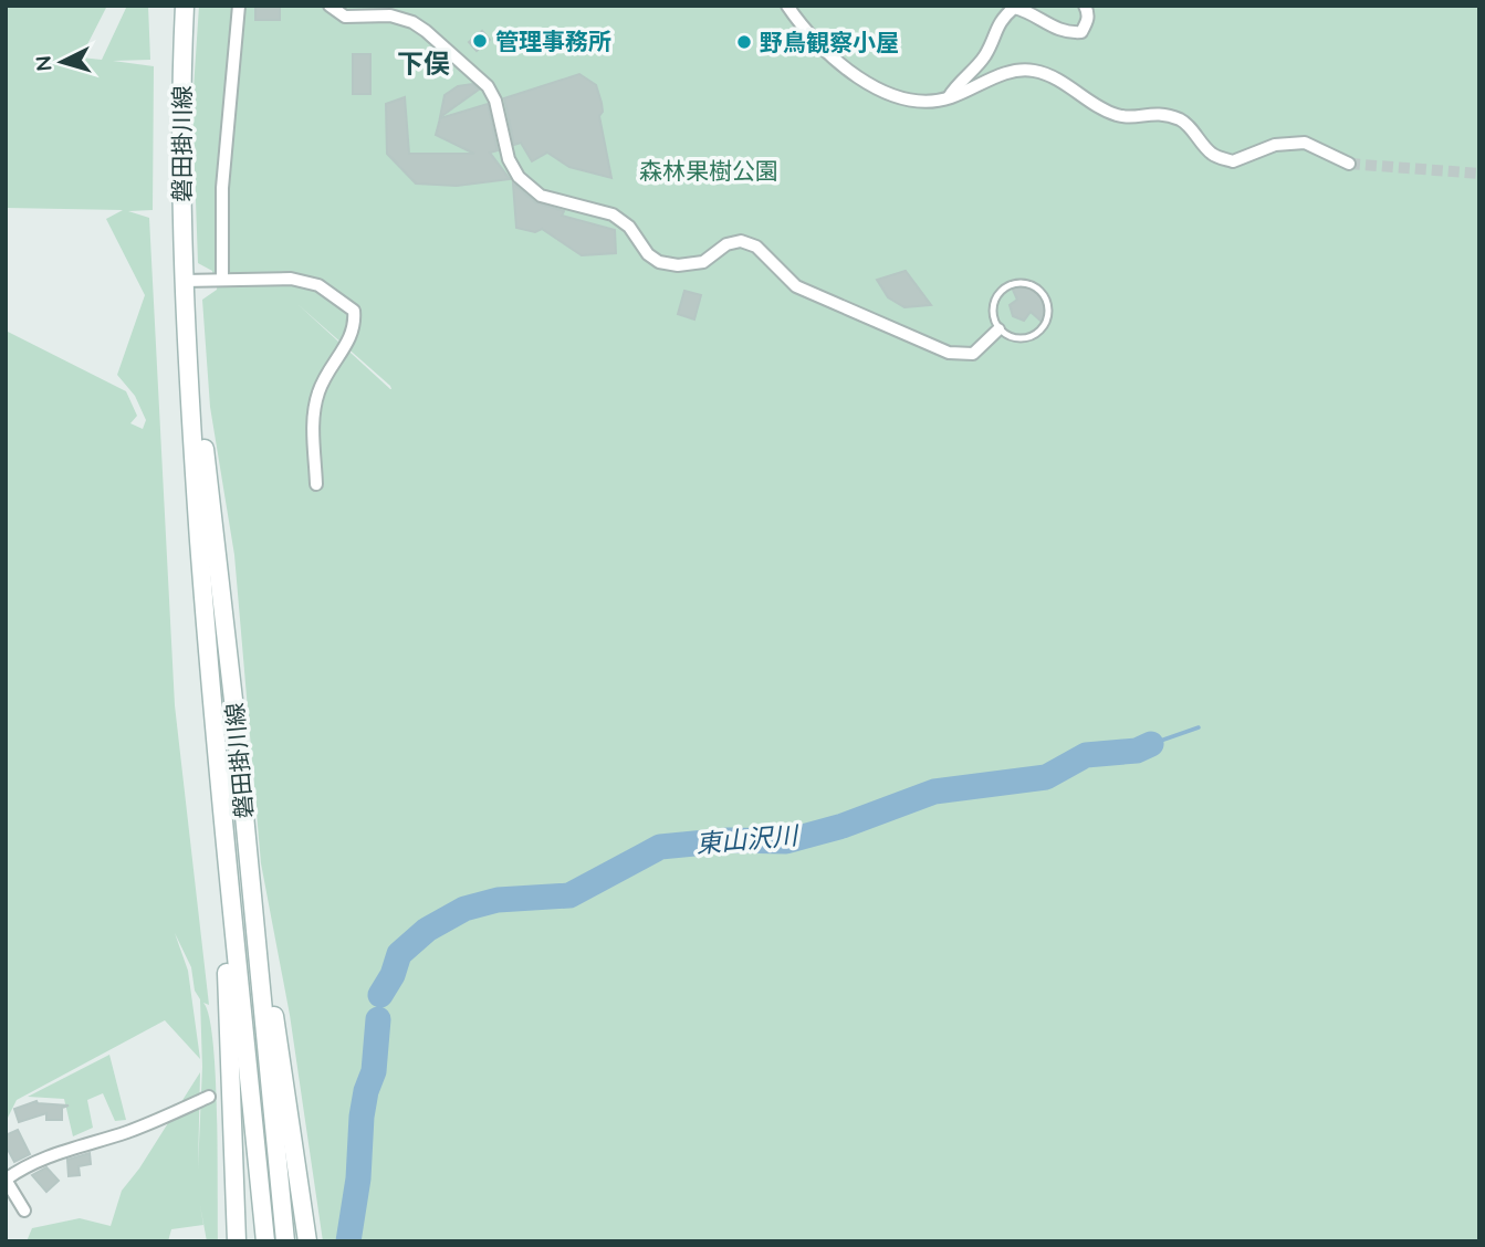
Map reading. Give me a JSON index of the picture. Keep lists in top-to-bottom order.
{
  "streets": {
    "main road": ["磐田掛川線"]
  },
  "districts": ["下俣"],
  "water": ["東山沢川"],
  "parks": ["森林果樹公園"],
  "places": ["管理事務所", "野鳥観察小屋"],
  "north": "left"
}
